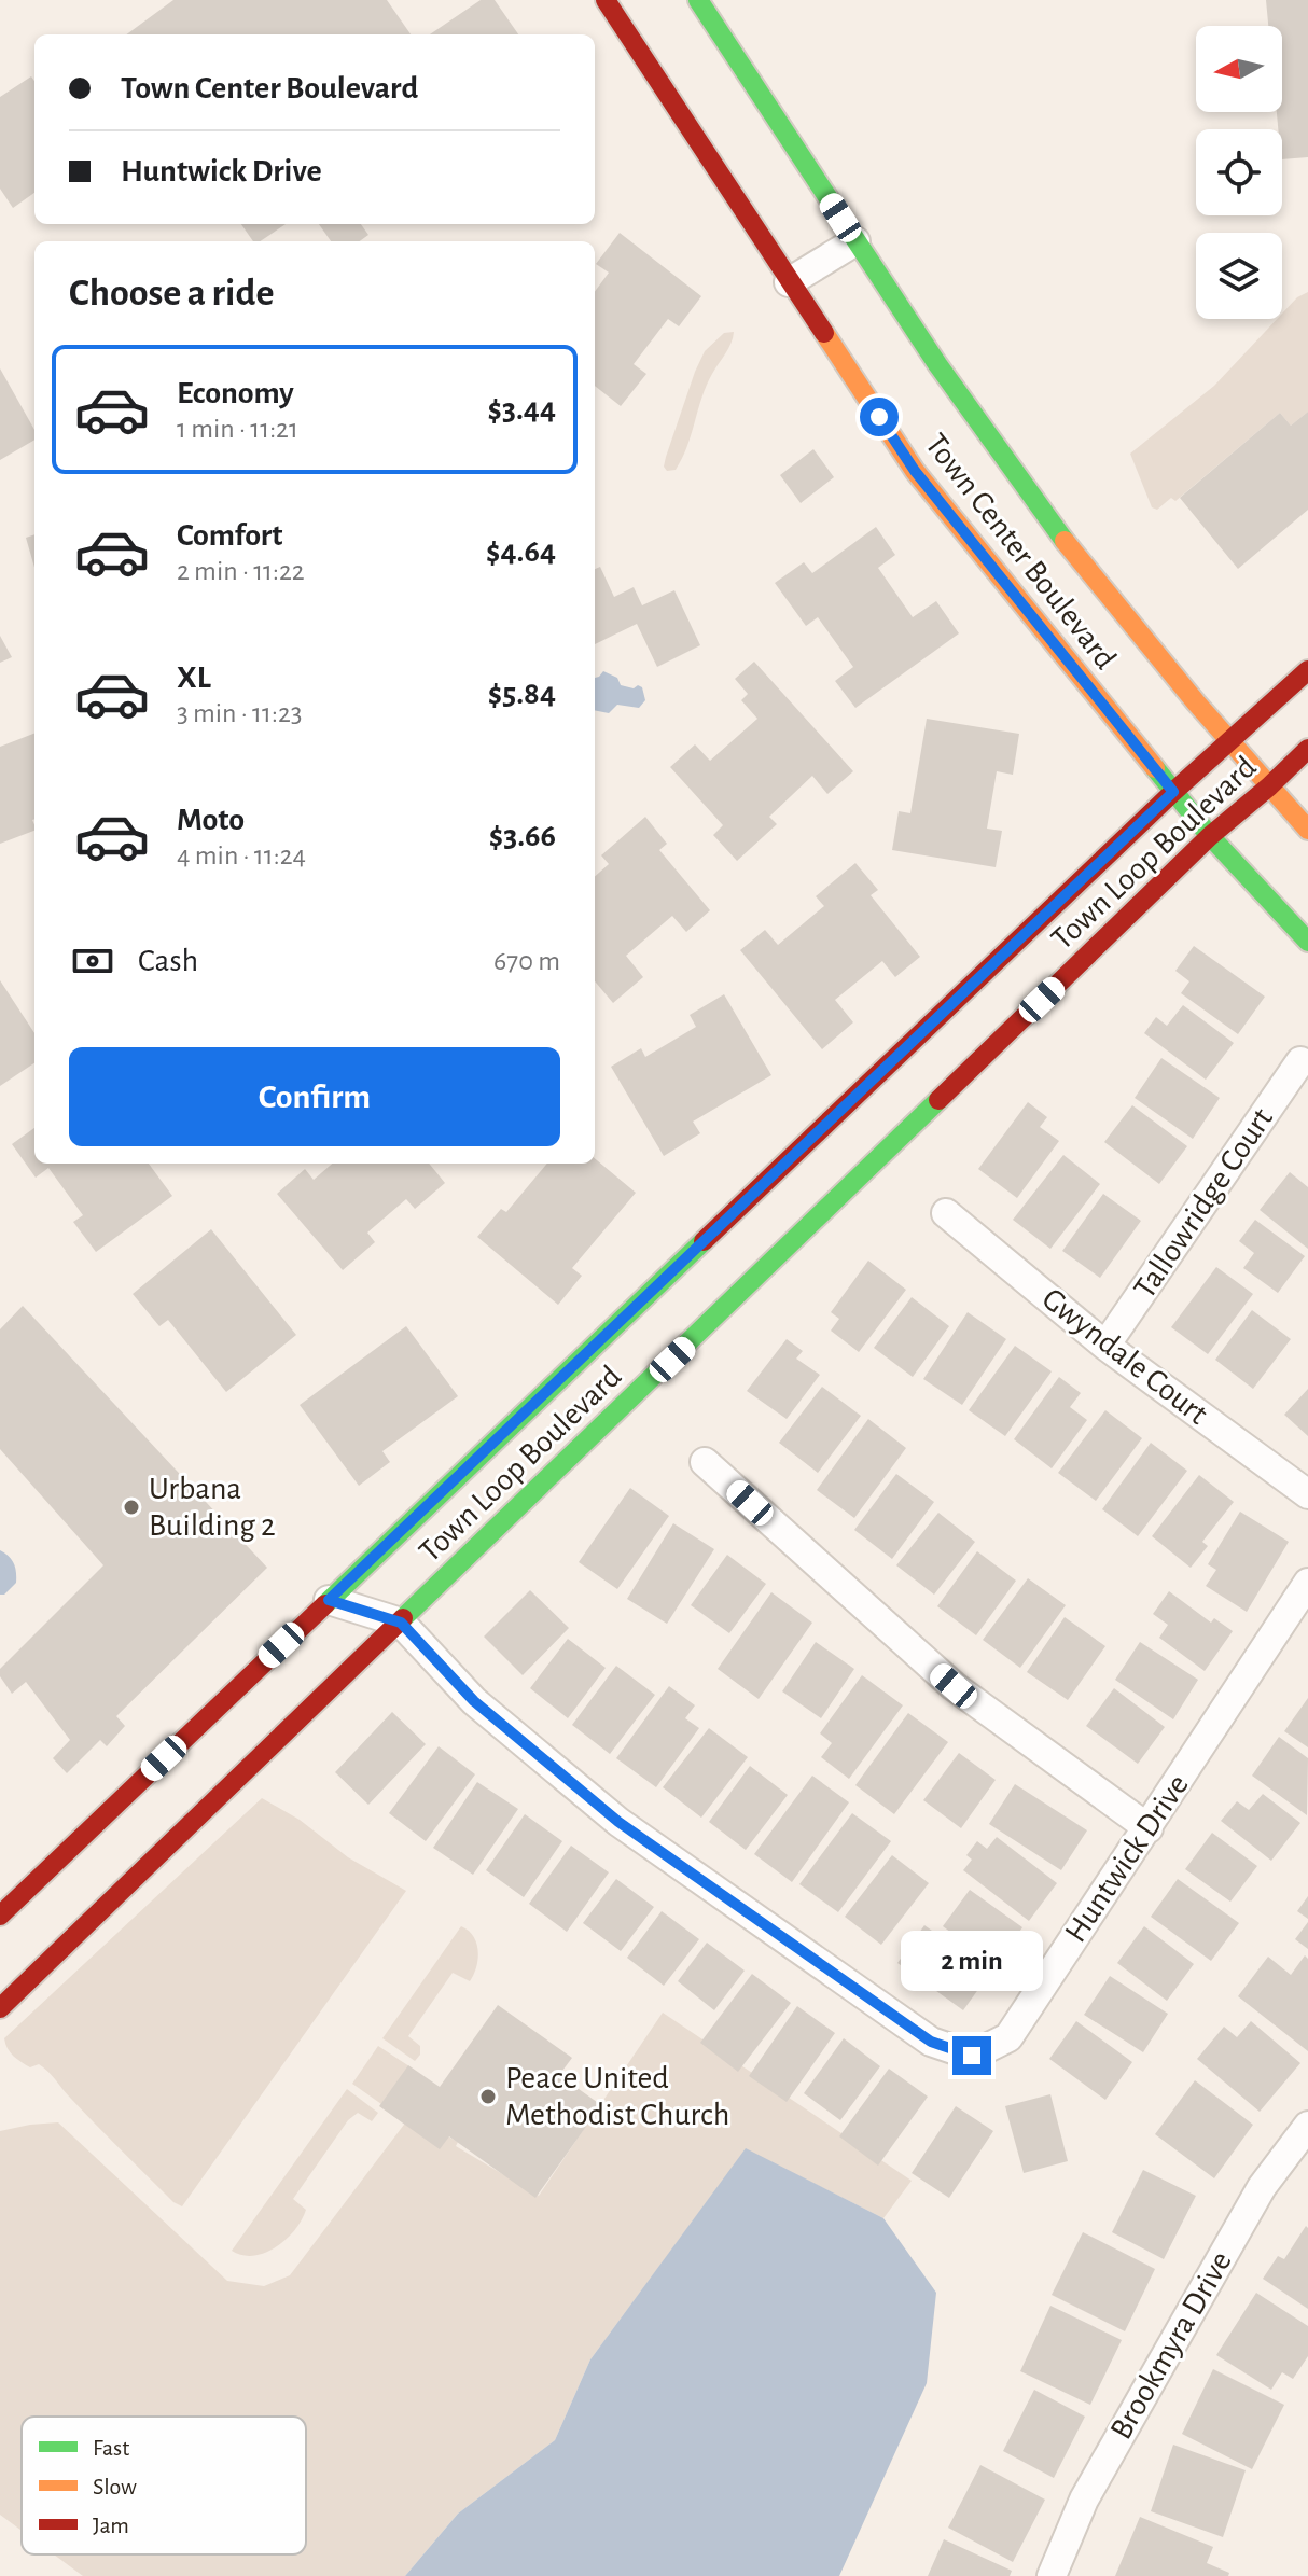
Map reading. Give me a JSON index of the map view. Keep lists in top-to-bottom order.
{
  "streets": {
    "street": [
      "Town Center Boulevard",
      "Town Loop Boulevard",
      "Tallowridge Court",
      "Gwyndale Court",
      "Huntwick Drive",
      "Brookmyra Drive"
    ]
  },
  "crossings": [
    ["Town Center Boulevard", "Town Loop Boulevard"],
    ["Town Loop Boulevard", "Huntwick Drive"],
    ["Tallowridge Court", "Gwyndale Court"]
  ],
  "places": ["Urbana Building 2", "Peace United Methodist Church"],
  "legend": ["Fast", "Slow", "Jam"],
  "north": "left",
  "page": {
    "banner": ["Town Center Boulevard", "Huntwick Drive"],
    "heading": "Choose a ride",
    "list": [
      {
        "name": "Economy",
        "note": "1 min · 11:21",
        "value": "$3.44"
      },
      {
        "name": "Comfort",
        "note": "2 min · 11:22",
        "value": "$4.64"
      },
      {
        "name": "XL",
        "note": "3 min · 11:23",
        "value": "$5.84"
      },
      {
        "name": "Moto",
        "note": "4 min · 11:24",
        "value": "$3.66"
      }
    ],
    "pay": ["Cash", "670 m"],
    "buttons": "Confirm",
    "bubble": "2 min"
  }
}
